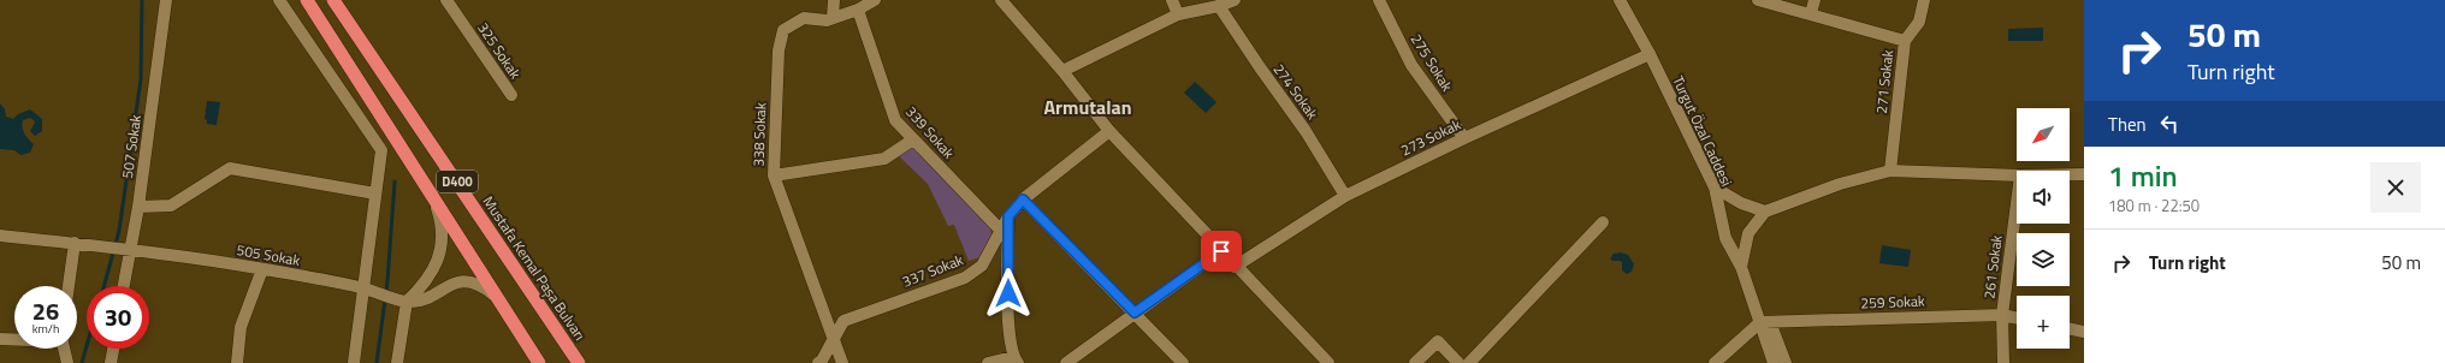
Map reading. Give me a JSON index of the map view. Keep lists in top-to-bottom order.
{
  "streets": {
    "highway": ["D400", "Mustafa Kemal Paşa Bulvarı"],
    "street": [
      "325 Sokak",
      "275 Sokak",
      "271 Sokak",
      "274 Sokak",
      "Turgut Özal Caddesi",
      "339 Sokak",
      "338 Sokak",
      "273 Sokak",
      "507 Sokak",
      "505 Sokak",
      "261 Sokak",
      "337 Sokak",
      "259 Sokak"
    ]
  },
  "crossings": [
    ["275 Sokak", "273 Sokak"],
    ["274 Sokak", "273 Sokak"],
    ["Turgut Özal Caddesi", "273 Sokak"],
    ["Turgut Özal Caddesi", "259 Sokak"],
    ["339 Sokak", "338 Sokak"],
    ["339 Sokak", "337 Sokak"],
    ["338 Sokak", "337 Sokak"],
    ["507 Sokak", "505 Sokak"],
    ["261 Sokak", "259 Sokak"]
  ],
  "districts": ["Armutalan"],
  "north": "bottom left",
  "page": {
    "turn": ["50 m", "Turn right"],
    "then": "Then",
    "map_buttons": "+",
    "heading": ["1 min", "180 m · 22:50"],
    "list": [
      {
        "name": "Turn right",
        "value": "50 m"
      }
    ],
    "speed": "26 km/h",
    "limit": "30"
  }
}
